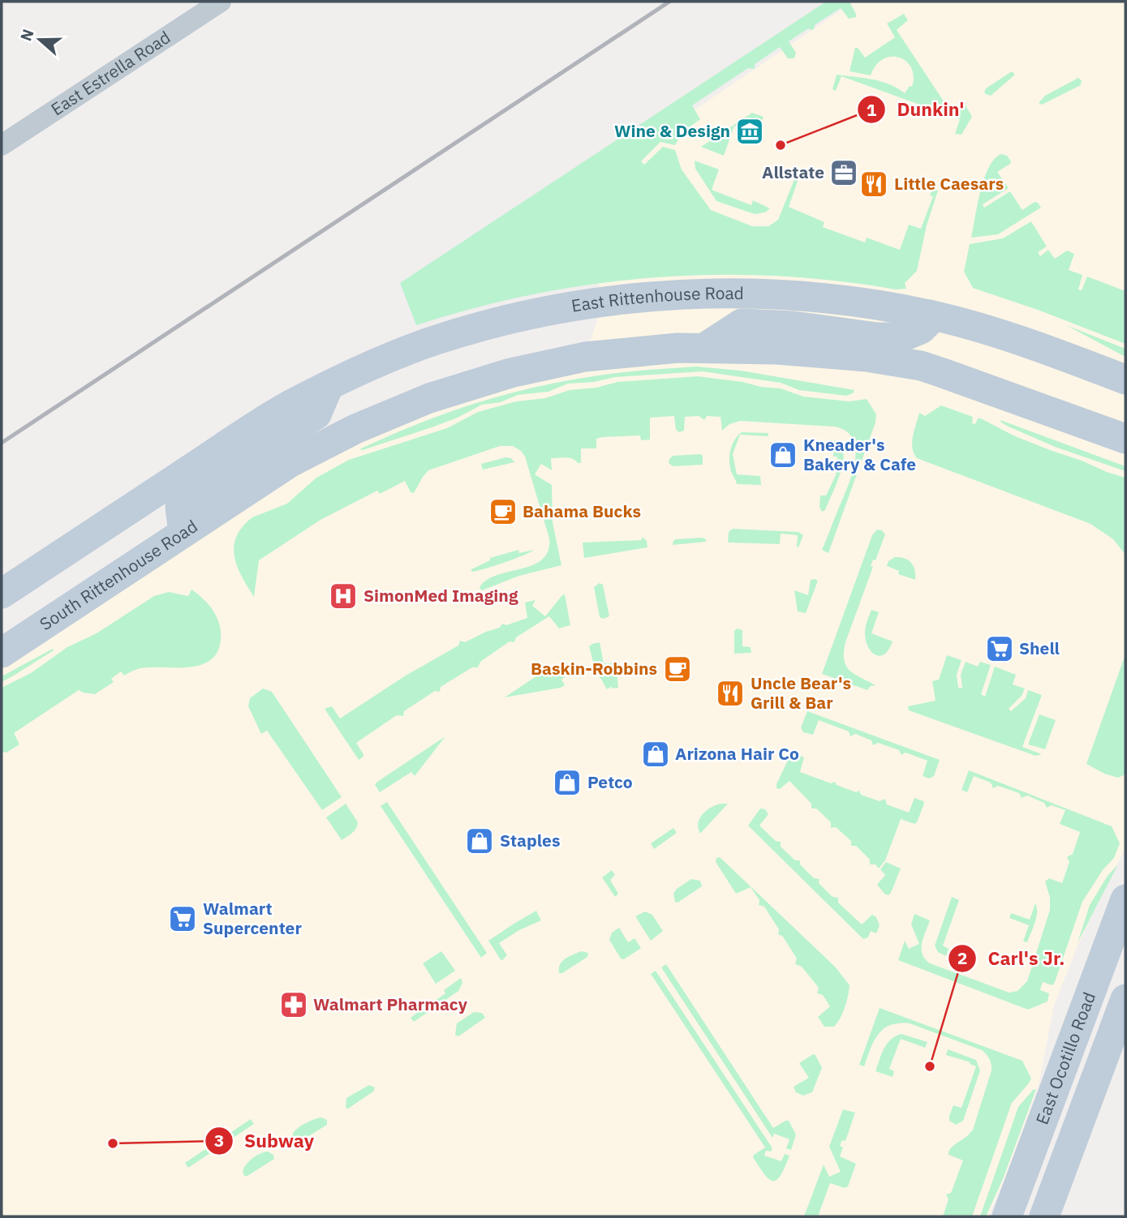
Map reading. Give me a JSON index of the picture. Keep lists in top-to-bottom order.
{
  "streets": {
    "main road": ["East Rittenhouse Road", "South Rittenhouse Road", "East Ocotillo Road"],
    "street": ["East Estrella Road"]
  },
  "places": {
    "museum": ["Wine & Design"],
    "other": ["Dunkin'", "Carl's Jr.", "Subway"],
    "office": ["Allstate"],
    "restaurant": ["Little Caesars", "Uncle Bear's Grill & Bar"],
    "shop": [
      "Kneader's Bakery & Cafe",
      "Arizona Hair Co",
      "Petco",
      "Staples"
    ],
    "cafe": ["Bahama Bucks", "Baskin-Robbins"],
    "hospital": ["SimonMed Imaging"],
    "supermarket": ["Shell", "Walmart Supercenter"],
    "pharmacy": ["Walmart Pharmacy"]
  },
  "north": "left"
}
